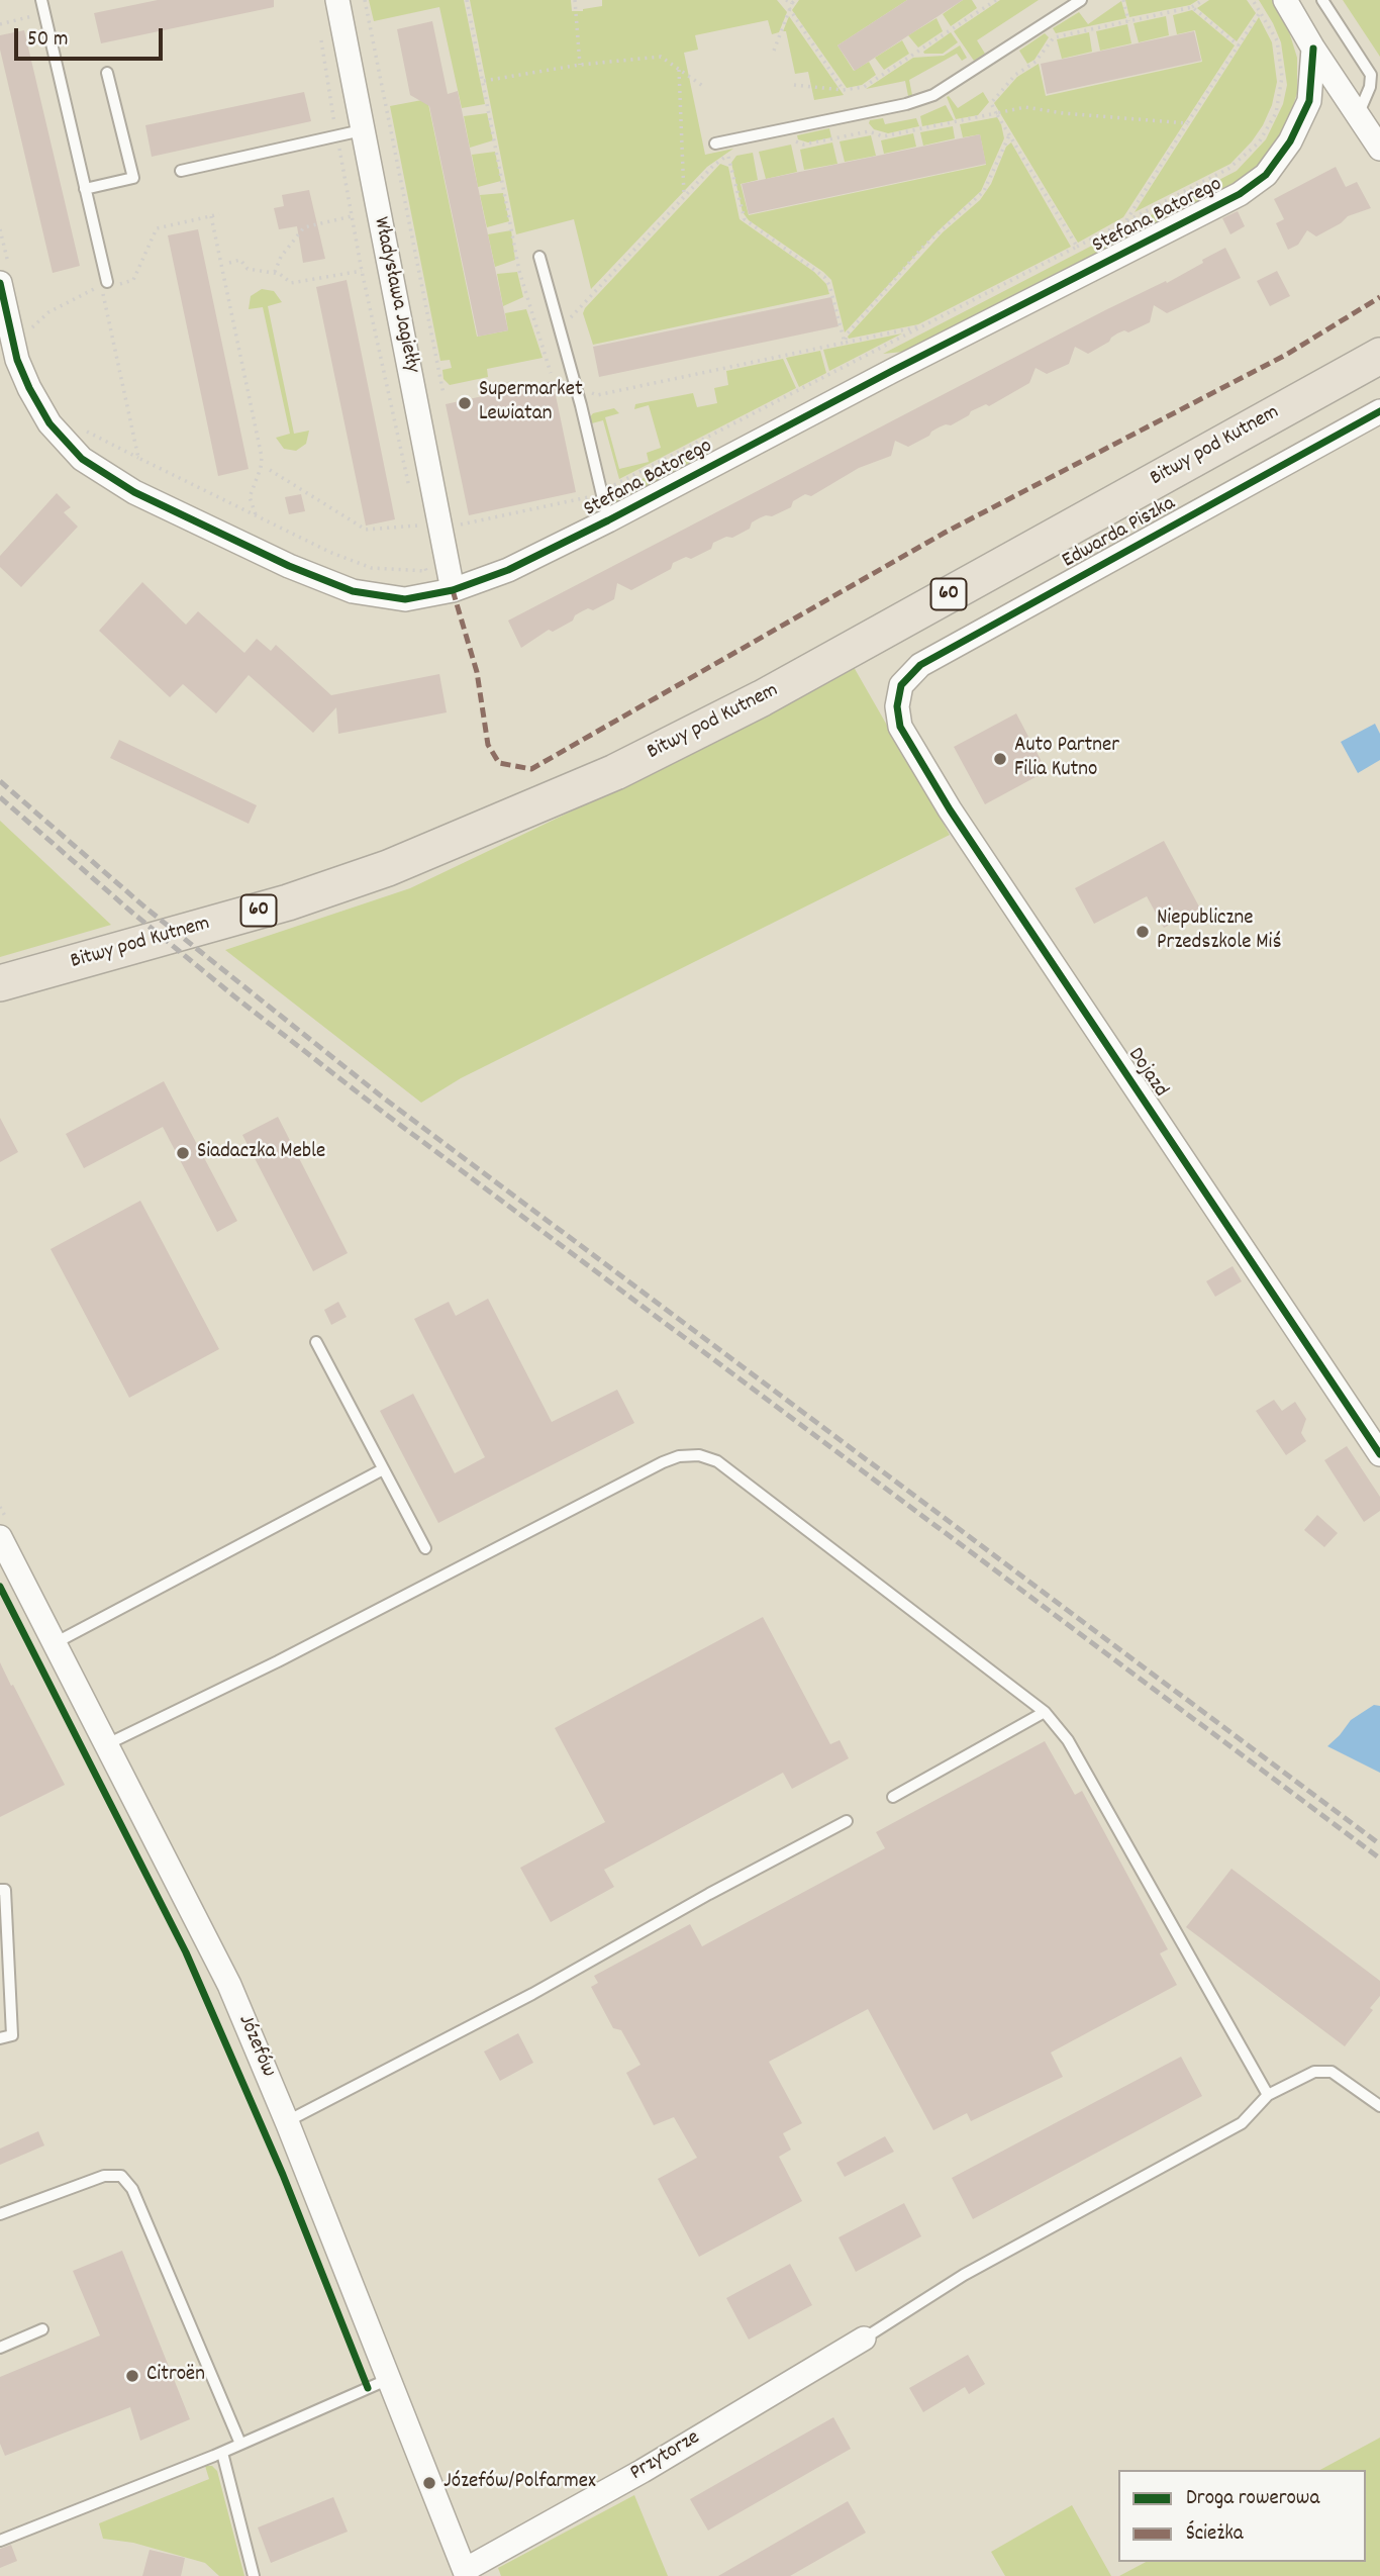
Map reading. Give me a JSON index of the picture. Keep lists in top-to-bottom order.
{
  "streets": {
    "main road": ["Bitwy pod Kutnem", "60"],
    "street": [
      "Stefana Batorego",
      "Władysława Jagiełły",
      "Edwarda Piszka",
      "Dojazd",
      "Józefów",
      "Przytorze"
    ]
  },
  "crossings": [
    ["Stefana Batorego", "Władysława Jagiełły"],
    ["Edwarda Piszka", "Dojazd"],
    ["Józefów", "Przytorze"]
  ],
  "places": [
    "Supermarket Lewiatan",
    "Auto Partner Filia Kutno",
    "Niepubliczne Przedszkole Miś",
    "Siadaczka Meble",
    "Citroën",
    "Józefów/Polfarmex"
  ],
  "legend": ["Droga rowerowa", "Ścieżka"],
  "scale_bar": "50 m"
}
